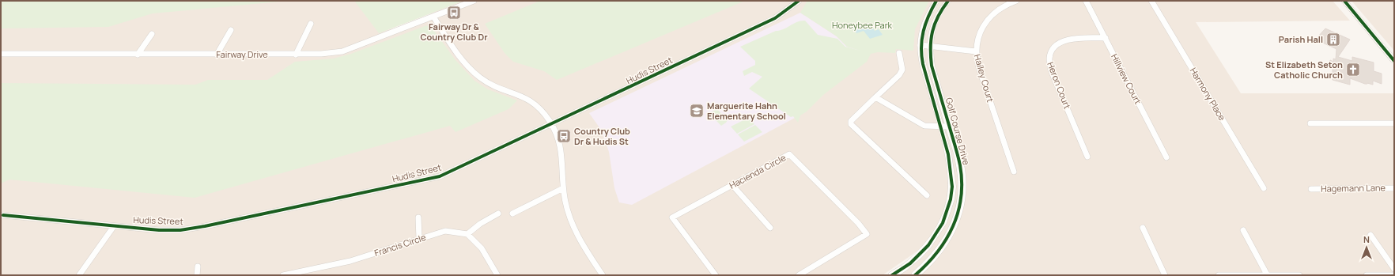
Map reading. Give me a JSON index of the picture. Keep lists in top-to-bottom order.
{
  "streets": {
    "street": [
      "Fairway Drive",
      "Hudis Street",
      "Hailey Court",
      "Hillview Court",
      "Heron Court",
      "Harmony Place",
      "Golf Course Drive",
      "Hacienda Circle",
      "Hagemann Lane",
      "Francis Circle"
    ]
  },
  "crossings": [
    ["Hillview Court", "Heron Court"]
  ],
  "parks": ["Honeybee Park"],
  "places": {
    "bus stop": ["Fairway Dr & Country Club Dr", "Country Club Dr & Hudis St"],
    "building": ["Parish Hall"],
    "church": ["St Elizabeth Seton Catholic Church"],
    "school or university": ["Marguerite Hahn Elementary School"]
  },
  "north": "top"
}
